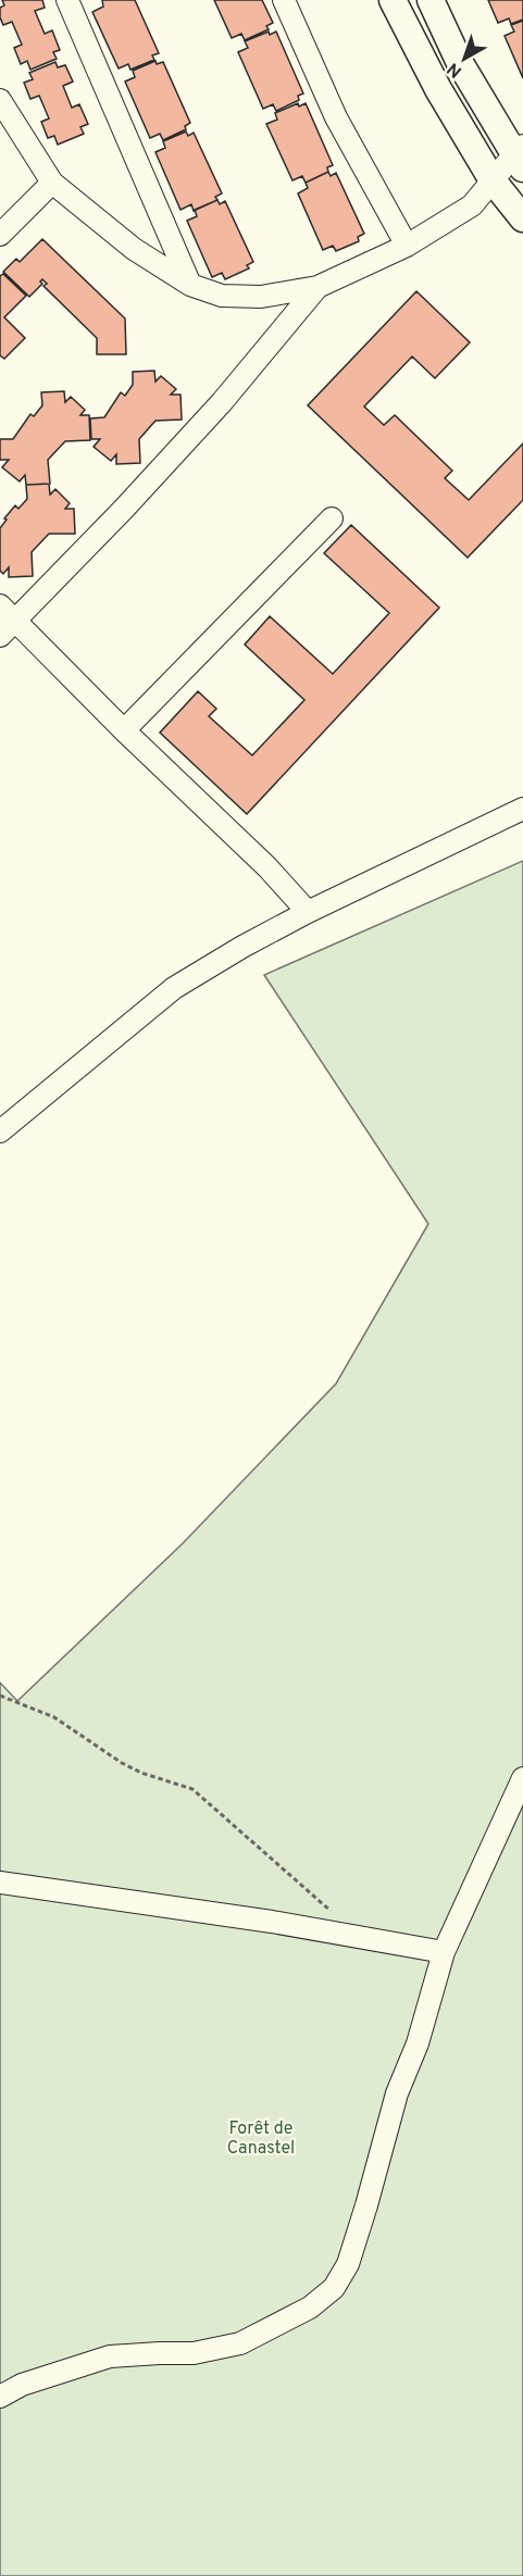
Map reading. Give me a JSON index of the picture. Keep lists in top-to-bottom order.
{
  "parks": ["Forêt de Canastel"],
  "north": "bottom left"
}
